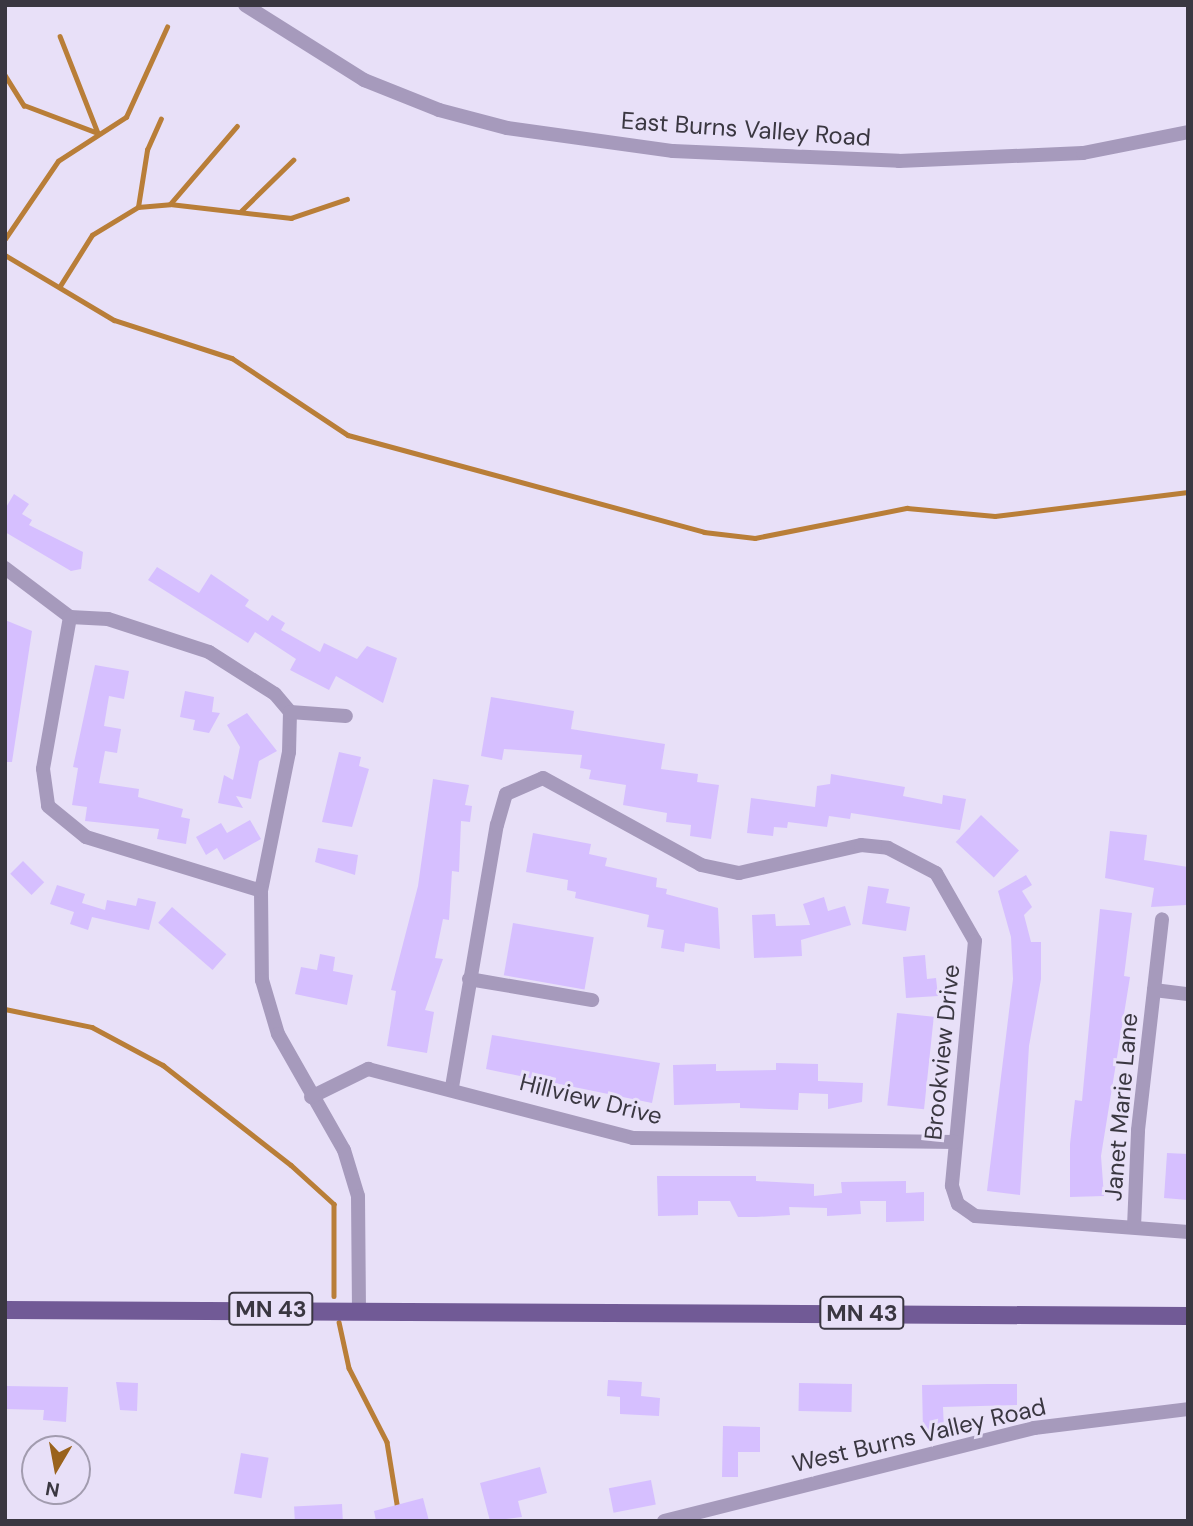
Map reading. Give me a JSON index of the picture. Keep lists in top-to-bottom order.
{
  "streets": {
    "main road": ["MN 43"],
    "street": [
      "East Burns Valley Road",
      "Brookview Drive",
      "Hillview Drive",
      "Janet Marie Lane",
      "West Burns Valley Road"
    ]
  },
  "crossings": [
    ["Brookview Drive", "Hillview Drive"],
    ["Brookview Drive", "Janet Marie Lane"]
  ],
  "north": "bottom"
}
